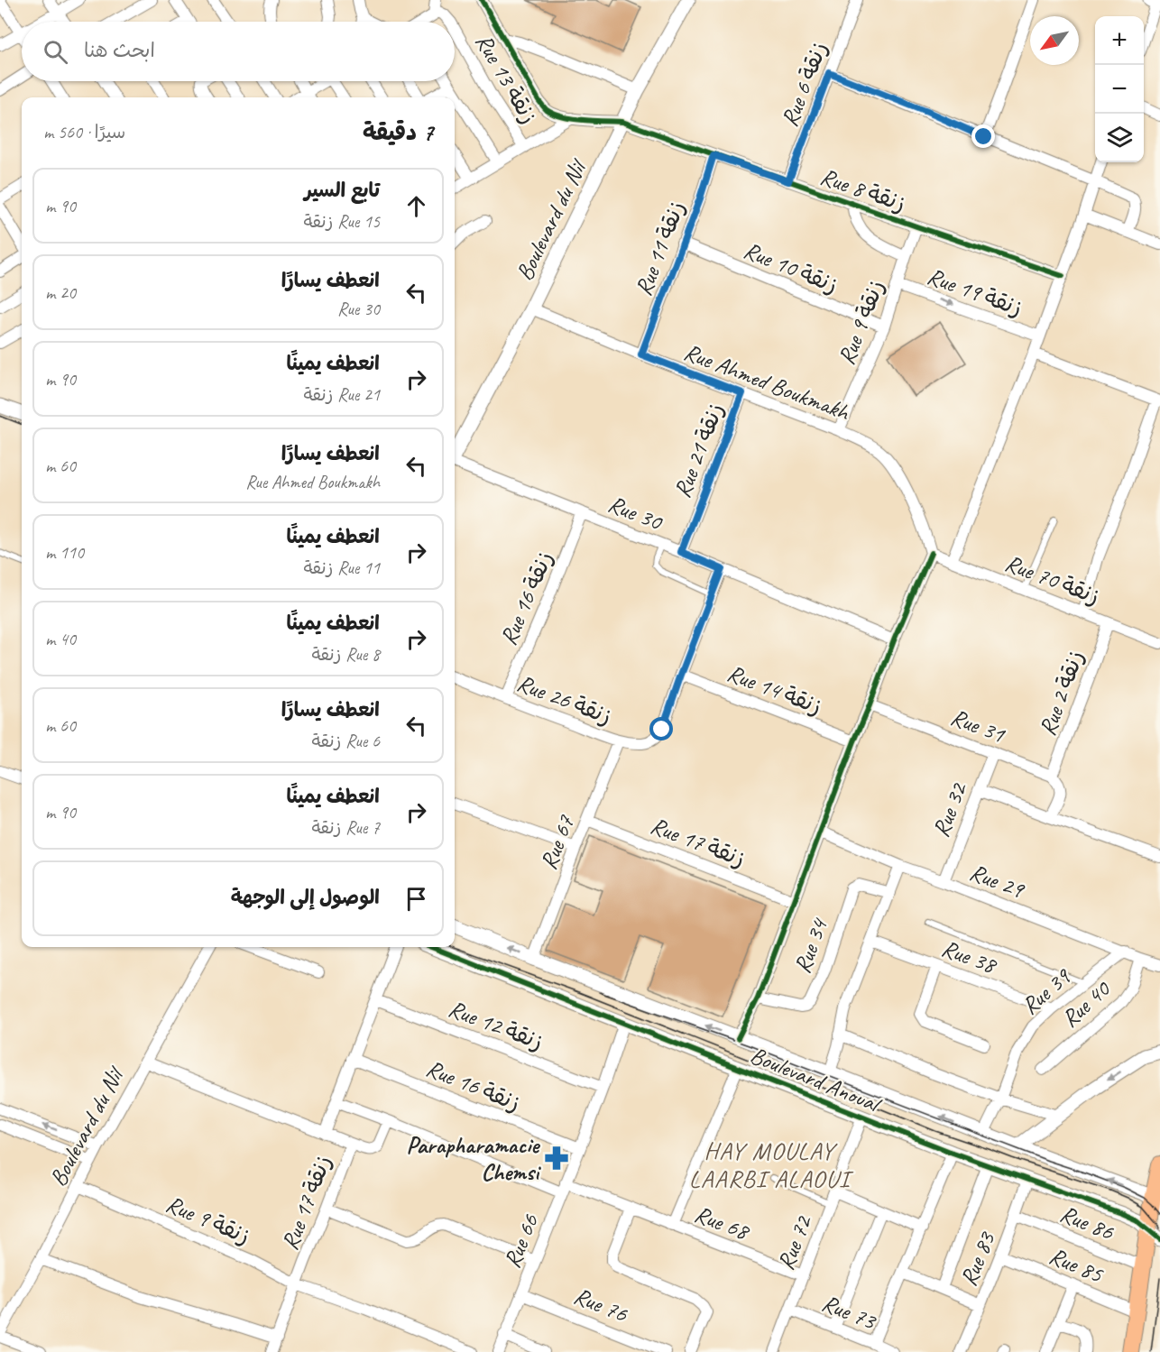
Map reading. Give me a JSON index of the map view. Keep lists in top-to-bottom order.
{
  "streets": {
    "street": [
      "Rue 13 زنقة",
      "Rue 6 زنقة",
      "Rue 8 زنقة",
      "Boulevard du Nil",
      "Rue 11 زنقة",
      "Rue 10 زنقة",
      "Rue 19 زنقة",
      "Rue 9 زنقة",
      "Rue Ahmed Boukmakh",
      "Rue 21 زنقة",
      "Rue 30",
      "Rue 70 زنقة",
      "Rue 16 زنقة",
      "Rue 14 زنقة",
      "Rue 2 زنقة",
      "Rue 26 زنقة",
      "Rue 31",
      "Rue 32",
      "Rue 17 زنقة",
      "Rue 67",
      "Rue 29",
      "Rue 34",
      "Rue 38",
      "Rue 39",
      "Rue 40",
      "Rue 12 زنقة",
      "Boulevard Anoual",
      "Rue 68",
      "Rue 86",
      "Rue 66",
      "Rue 72",
      "Rue 83",
      "Rue 85",
      "Rue 76",
      "Rue 73"
    ]
  },
  "crossings": [
    ["Rue 6 زنقة", "Rue 8 زنقة"],
    ["Rue 8 زنقة", "Boulevard du Nil"],
    ["Rue 8 زنقة", "Rue 11 زنقة"],
    ["Rue 8 زنقة", "Rue 9 زنقة"],
    ["Boulevard du Nil", "Rue 9 زنقة"],
    ["Boulevard du Nil", "Rue Ahmed Boukmakh"],
    ["Rue 11 زنقة", "Rue 10 زنقة"],
    ["Rue 11 زنقة", "Rue Ahmed Boukmakh"],
    ["Rue 10 زنقة", "Rue 9 زنقة"],
    ["Rue 19 زنقة", "Rue 9 زنقة"],
    ["Rue 9 زنقة", "Rue Ahmed Boukmakh"],
    ["Rue 9 زنقة", "Rue 17 زنقة"],
    ["Rue Ahmed Boukmakh", "Rue 21 زنقة"],
    ["Rue Ahmed Boukmakh", "Rue 70 زنقة"],
    ["Rue 21 زنقة", "Rue 30"],
    ["Rue 30", "Rue 16 زنقة"],
    ["Rue 70 زنقة", "Rue 2 زنقة"],
    ["Rue 16 زنقة", "Rue 26 زنقة"],
    ["Rue 16 زنقة", "Rue 66"],
    ["Rue 14 زنقة", "Rue 26 زنقة"],
    ["Rue 2 زنقة", "Rue 31"],
    ["Rue 26 زنقة", "Rue 67"],
    ["Rue 31", "Rue 32"],
    ["Rue 32", "Rue 29"],
    ["Rue 17 زنقة", "Rue 67"],
    ["Rue 67", "Boulevard Anoual"],
    ["Rue 29", "Rue 39"],
    ["Rue 29", "Rue 40"],
    ["Rue 38", "Rue 39"],
    ["Rue 39", "Boulevard Anoual"],
    ["Rue 12 زنقة", "Rue 66"],
    ["Boulevard Anoual", "Rue 66"],
    ["Boulevard Anoual", "Rue 72"],
    ["Boulevard Anoual", "Rue 83"],
    ["Rue 68", "Rue 66"],
    ["Rue 68", "Rue 72"],
    ["Rue 86", "Rue 83"],
    ["Rue 66", "Rue 76"],
    ["Rue 72", "Rue 73"],
    ["Rue 83", "Rue 85"]
  ],
  "one_way": ["Rue 19 زنقة"],
  "districts": ["HAY MOULAY LAARBI ALAOUI"],
  "places": {
    "pharmacy": ["Parapharamacie Chemsi"]
  },
  "north": "bottom left",
  "page": {
    "map_buttons": ["+", "−"],
    "search": "ابحث هنا",
    "heading": ["7 دقيقة", "سيرًا · 560 m"],
    "list": [
      ["تابع السير", "Rue 15 زنقة", "90 m"],
      ["انعطف يسارًا", "Rue 30", "20 m"],
      ["انعطف يمينًا", "Rue 21 زنقة", "90 m"],
      ["انعطف يسارًا", "Rue Ahmed Boukmakh", "60 m"],
      ["انعطف يمينًا", "Rue 11 زنقة", "110 m"],
      ["انعطف يمينًا", "Rue 8 زنقة", "40 m"],
      ["انعطف يسارًا", "Rue 6 زنقة", "60 m"],
      ["انعطف يمينًا", "Rue 7 زنقة", "90 m"],
      "الوصول إلى الوجهة"
    ]
  }
}
